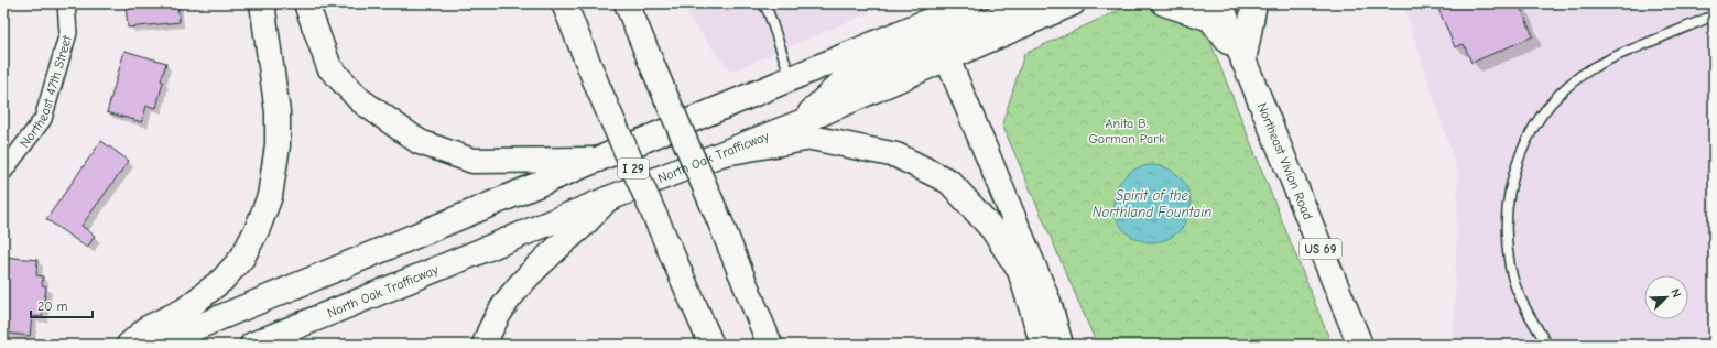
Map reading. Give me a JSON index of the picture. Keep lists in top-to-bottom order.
{
  "streets": {
    "main road": [
      "North Oak Trafficway",
      "Northeast Vivion Road",
      "I 29",
      "US 69"
    ],
    "street": ["Northeast 47th Street"]
  },
  "water": ["Spirit of the Northland Fountain"],
  "parks": ["Anita B. Gorman Park"],
  "scale_bar": "20 m",
  "north": "top right"
}
